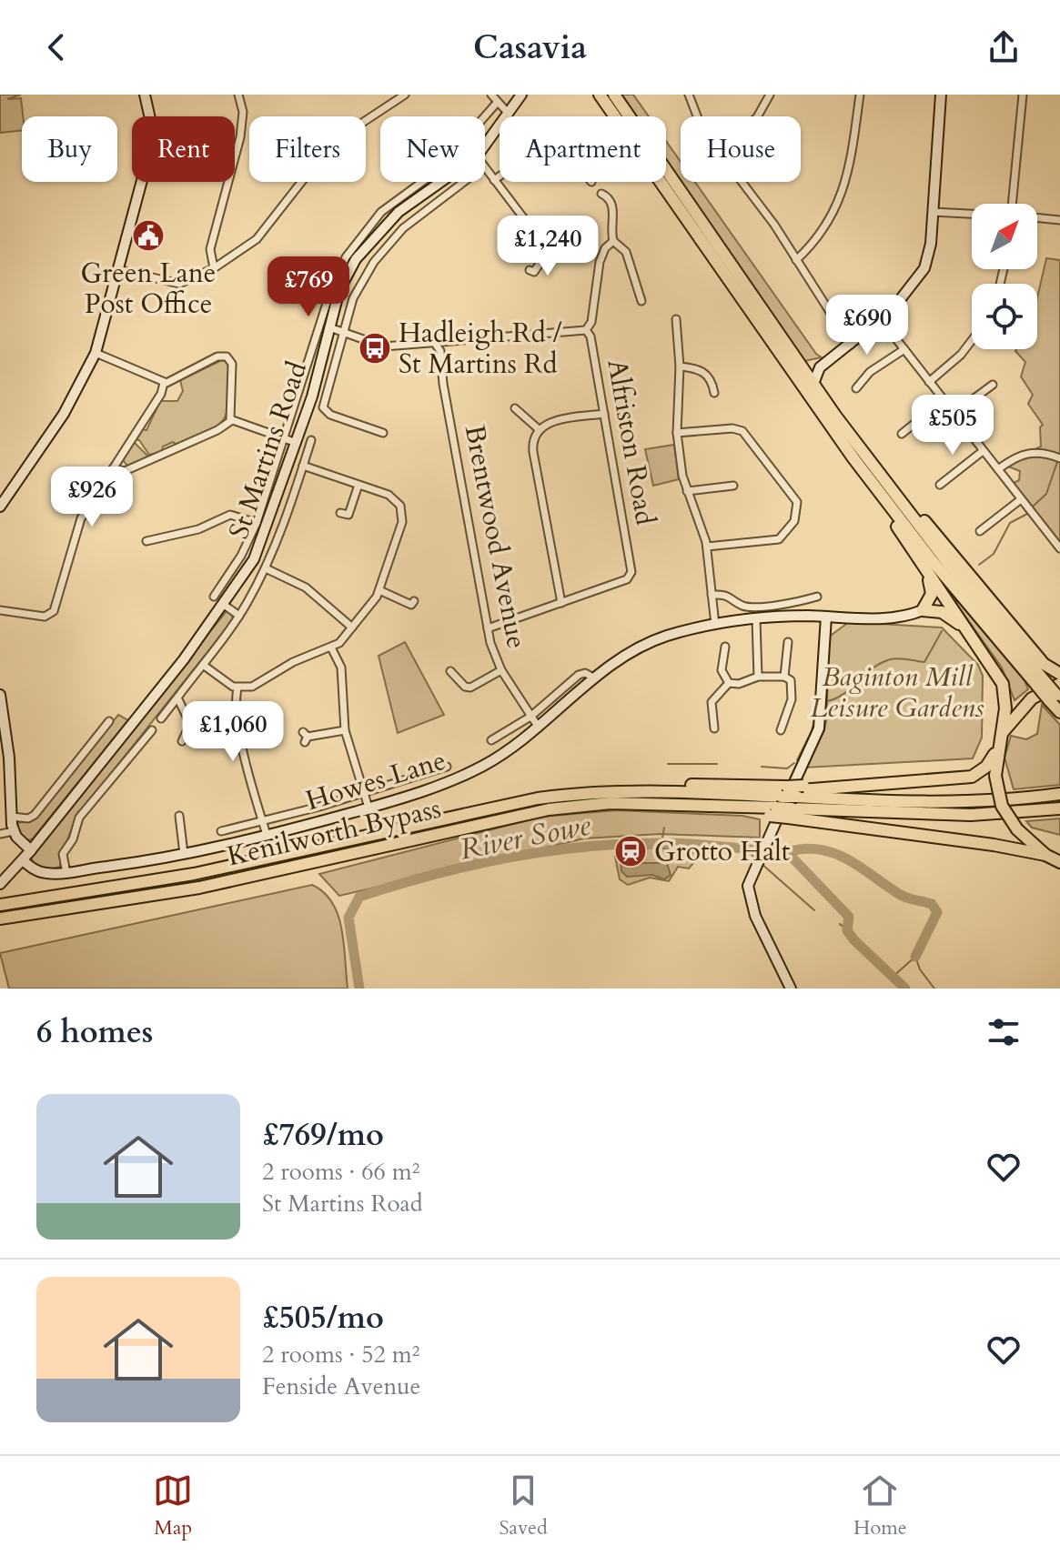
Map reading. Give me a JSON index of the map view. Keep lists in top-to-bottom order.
{
  "streets": {
    "highway": ["Kenilworth Bypass"],
    "main road": ["St Martins Road", "Howes Lane"],
    "street": ["Alfriston Road", "Brentwood Avenue"]
  },
  "crossings": [
    ["Alfriston Road", "Brentwood Avenue"],
    ["St Martins Road", "Howes Lane"],
    ["Brentwood Avenue", "Howes Lane"]
  ],
  "water": ["River Sowe"],
  "parks": ["Baginton Mill Leisure Gardens"],
  "places": {
    "public building": ["Green Lane Post Office"],
    "bus stop": ["Hadleigh Rd / St Martins Rd"],
    "station": ["Grotto Halt"]
  },
  "north": "top right",
  "page": {
    "header": "Casavia",
    "chip": [
      "Buy",
      "Rent",
      "Filters",
      "New",
      "Apartment",
      "House"
    ],
    "price": [
      "£1,240",
      "£769",
      "£690",
      "£505",
      "£926",
      "£1,060"
    ],
    "heading": "6 homes",
    "list": [
      {
        "name": "£769/mo",
        "note": "2 rooms · 66 m² · St Martins Road"
      },
      {
        "name": "£505/mo",
        "note": "2 rooms · 52 m² · Fenside Avenue"
      }
    ],
    "tabs": ["Map", "Saved", "Home"]
  }
}
